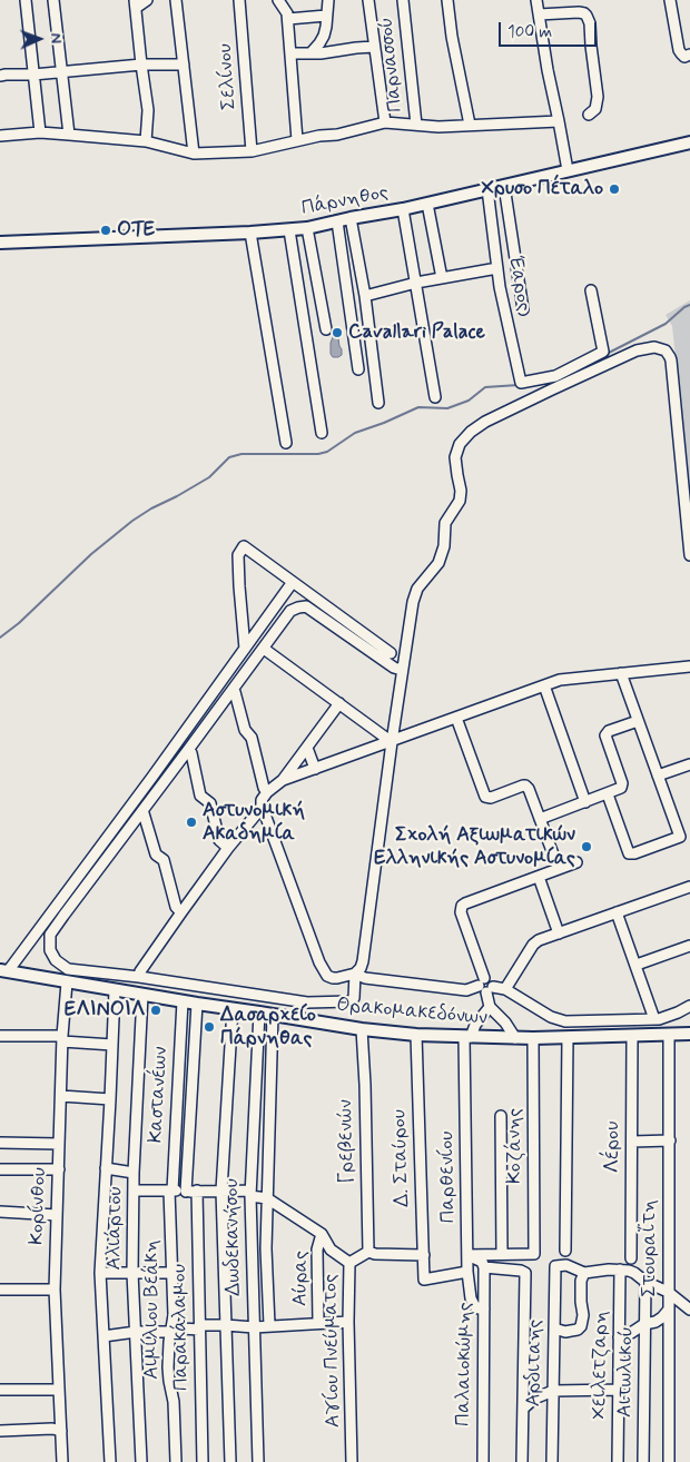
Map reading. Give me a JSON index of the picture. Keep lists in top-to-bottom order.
{
  "streets": {
    "main road": ["Πάρνηθος", "Θρακομακεδόνων"],
    "street": [
      "Παρνασσού",
      "Σελίνου",
      "Έαρος",
      "Καστανέων",
      "Γρεβενών",
      "Κοζάνης",
      "Λέρου",
      "Δ. Σταύρου",
      "Παρθενίου",
      "Κορίνθου",
      "Αλιάρτου",
      "Δωδεκανήσου",
      "Στουραΐτη",
      "Αύρας",
      "Αιμίλιου Βεάκη",
      "Παρακάλαμου",
      "Αγίου Πνεύματος",
      "Αρδιταης",
      "Παλαιοκώμης",
      "Χειλετζαρη",
      "Αιτωλικού"
    ]
  },
  "crossings": [
    ["Πάρνηθος", "Έαρος"],
    ["Θρακομακεδόνων", "Καστανέων"],
    ["Θρακομακεδόνων", "Γρεβενών"],
    ["Θρακομακεδόνων", "Κοζάνης"],
    ["Θρακομακεδόνων", "Λέρου"],
    ["Θρακομακεδόνων", "Δ. Σταύρου"],
    ["Θρακομακεδόνων", "Παρθενίου"],
    ["Θρακομακεδόνων", "Κορίνθου"],
    ["Θρακομακεδόνων", "Αλιάρτου"],
    ["Θρακομακεδόνων", "Δωδεκανήσου"],
    ["Θρακομακεδόνων", "Στουραΐτη"],
    ["Θρακομακεδόνων", "Παρακάλαμου"],
    ["Καστανέων", "Αιμίλιου Βεάκη"],
    ["Καστανέων", "Αγίου Πνεύματος"],
    ["Δ. Σταύρου", "Παρθενίου"],
    ["Παρθενίου", "Παλαιοκώμης"],
    ["Αλιάρτου", "Αγίου Πνεύματος"],
    ["Δωδεκανήσου", "Αγίου Πνεύματος"],
    ["Αύρας", "Αγίου Πνεύματος"],
    ["Αιμίλιου Βεάκη", "Αγίου Πνεύματος"],
    ["Παρακάλαμου", "Αγίου Πνεύματος"]
  ],
  "places": [
    "Χρυσο Πέταλο",
    "ΟΤΕ",
    "Cavallari Palace",
    "Αστυνομική Ακαδημία",
    "Σχολή Αξιωματικών Ελληνικής Αστυνομίας",
    "ΕΛΙΝΟΙΛ",
    "Δασαρχείο Πάρνηθας"
  ],
  "scale_bar": "100 m",
  "north": "right"
}
